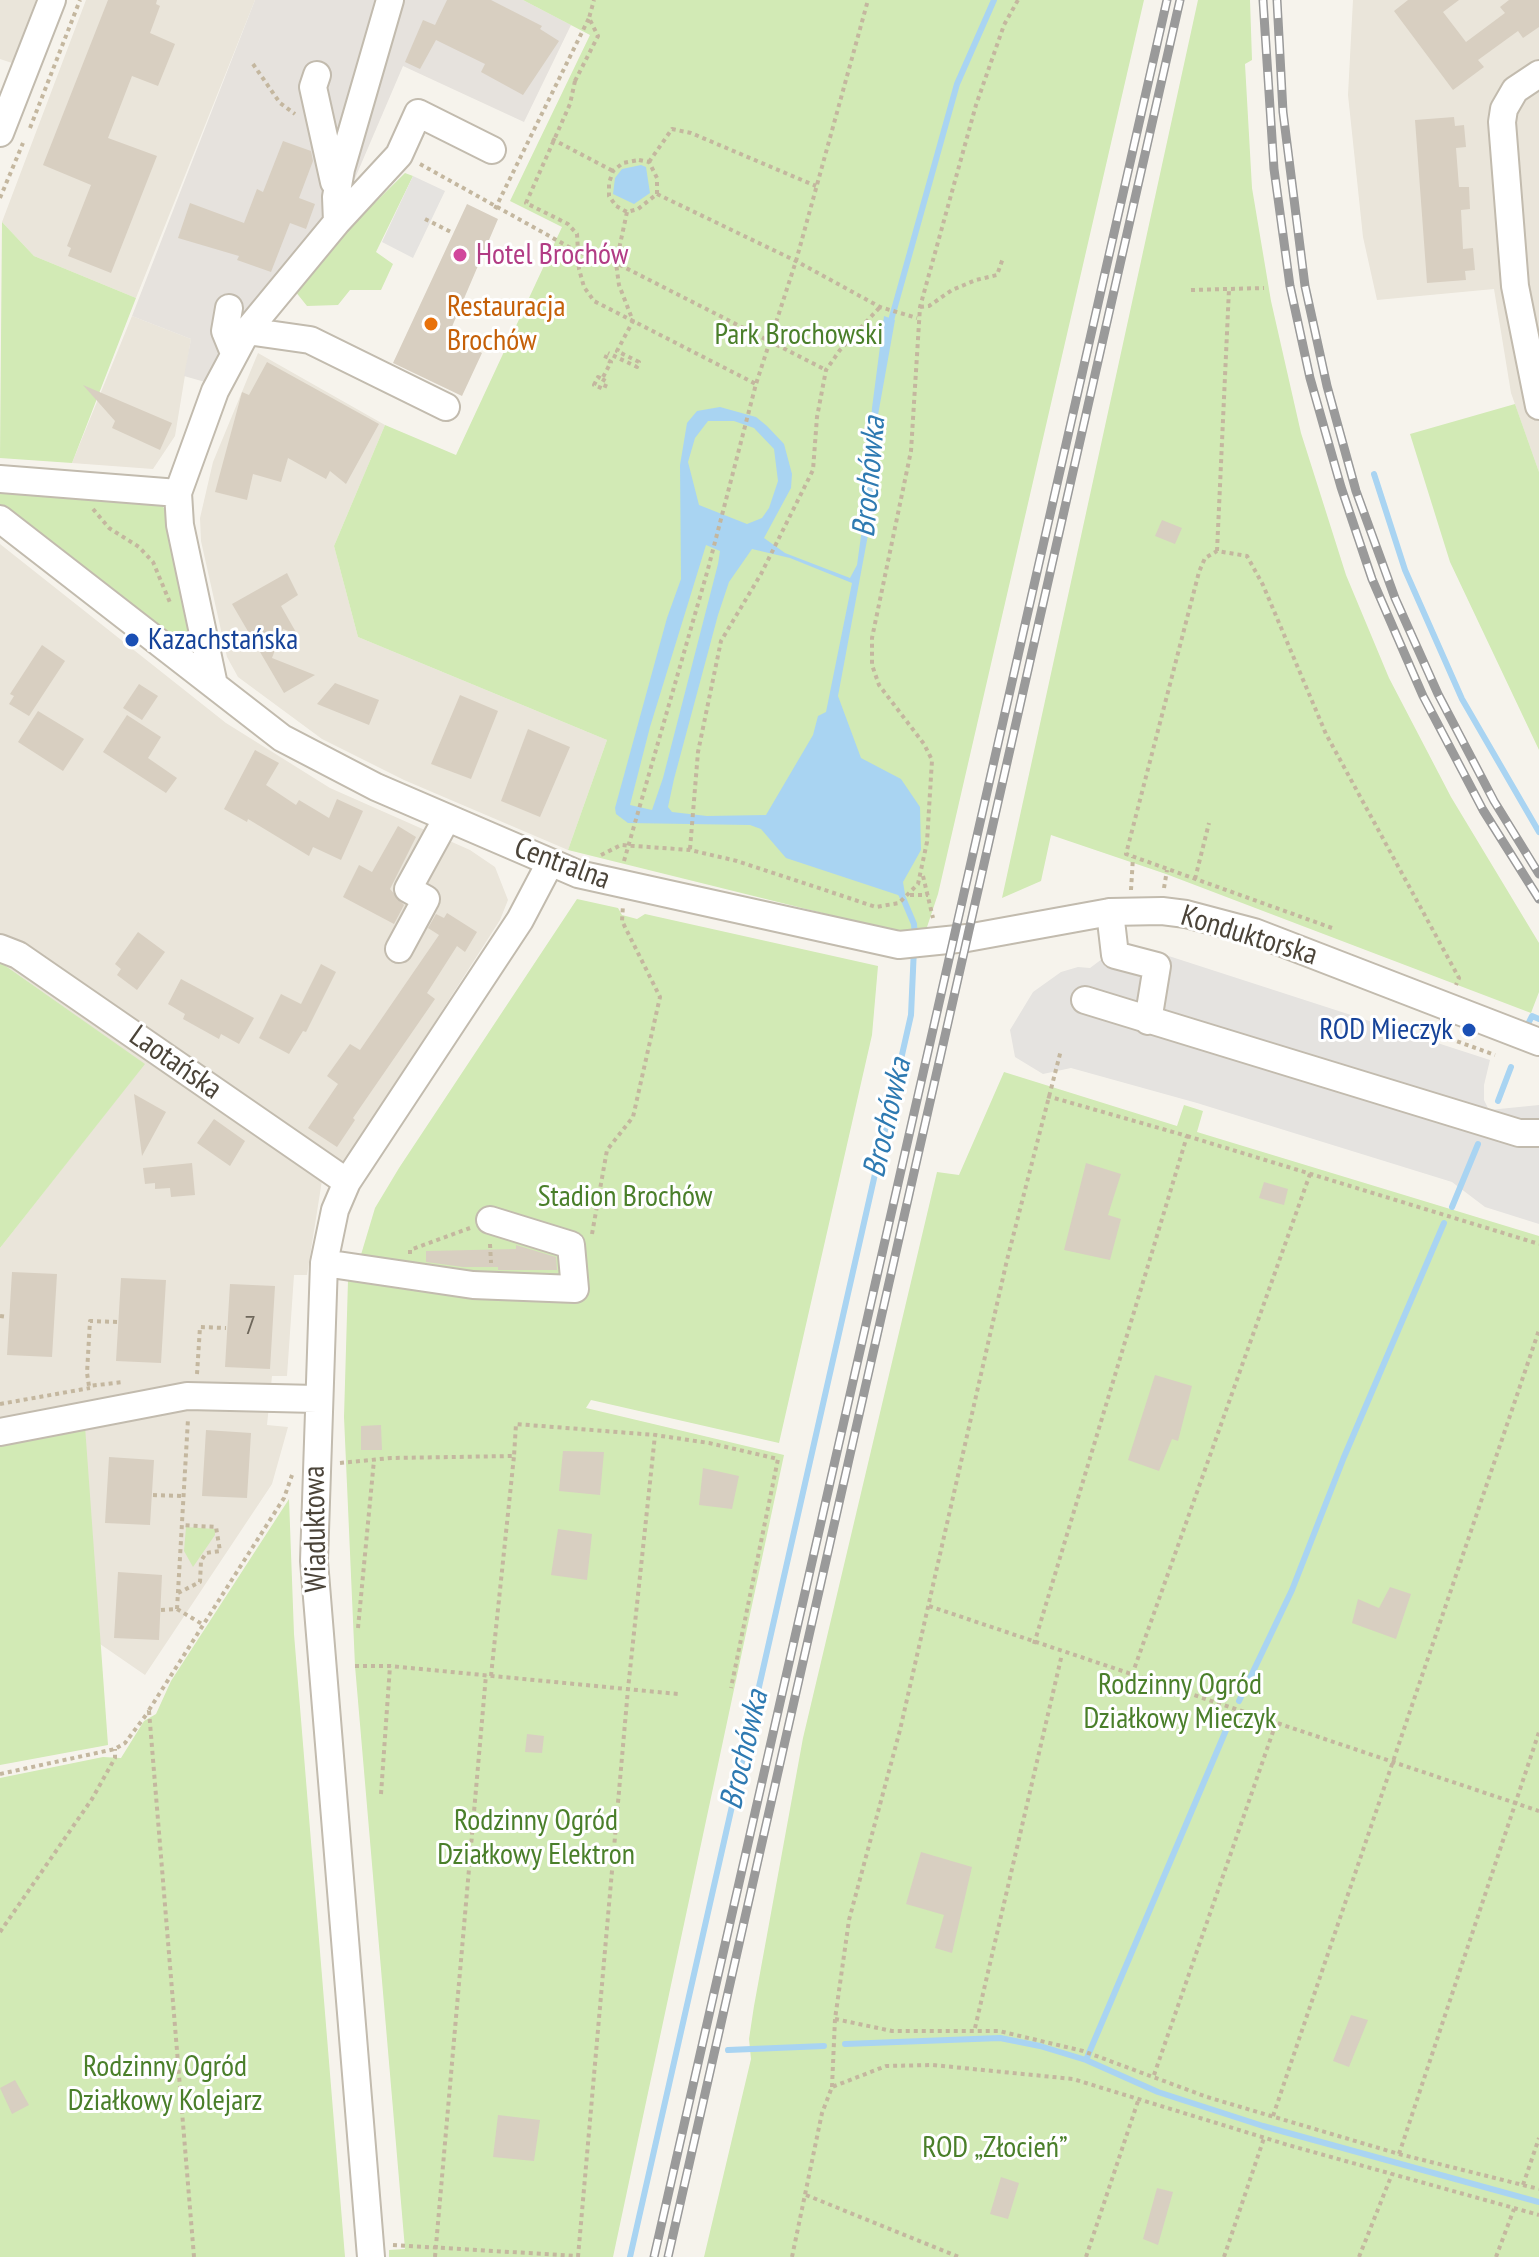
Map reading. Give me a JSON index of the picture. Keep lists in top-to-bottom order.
{
  "streets": {
    "street": [
      "Centralna",
      "Konduktorska",
      "Laotańska",
      "Wiaduktowa"
    ]
  },
  "crossings": [
    ["Centralna", "Konduktorska"],
    ["Centralna", "Wiaduktowa"],
    ["Laotańska", "Wiaduktowa"]
  ],
  "water": ["Brochówka"],
  "parks": [
    "Park Brochowski",
    "Stadion Brochów",
    "Rodzinny Ogród Działkowy Mieczyk",
    "Rodzinny Ogród Działkowy Elektron",
    "Rodzinny Ogród Działkowy Kolejarz",
    "ROD „Złocień”"
  ],
  "places": [
    "Hotel Brochów",
    "Restauracja Brochów",
    "Kazachstańska",
    "ROD Mieczyk"
  ],
  "house_numbers": ["7"]
}
